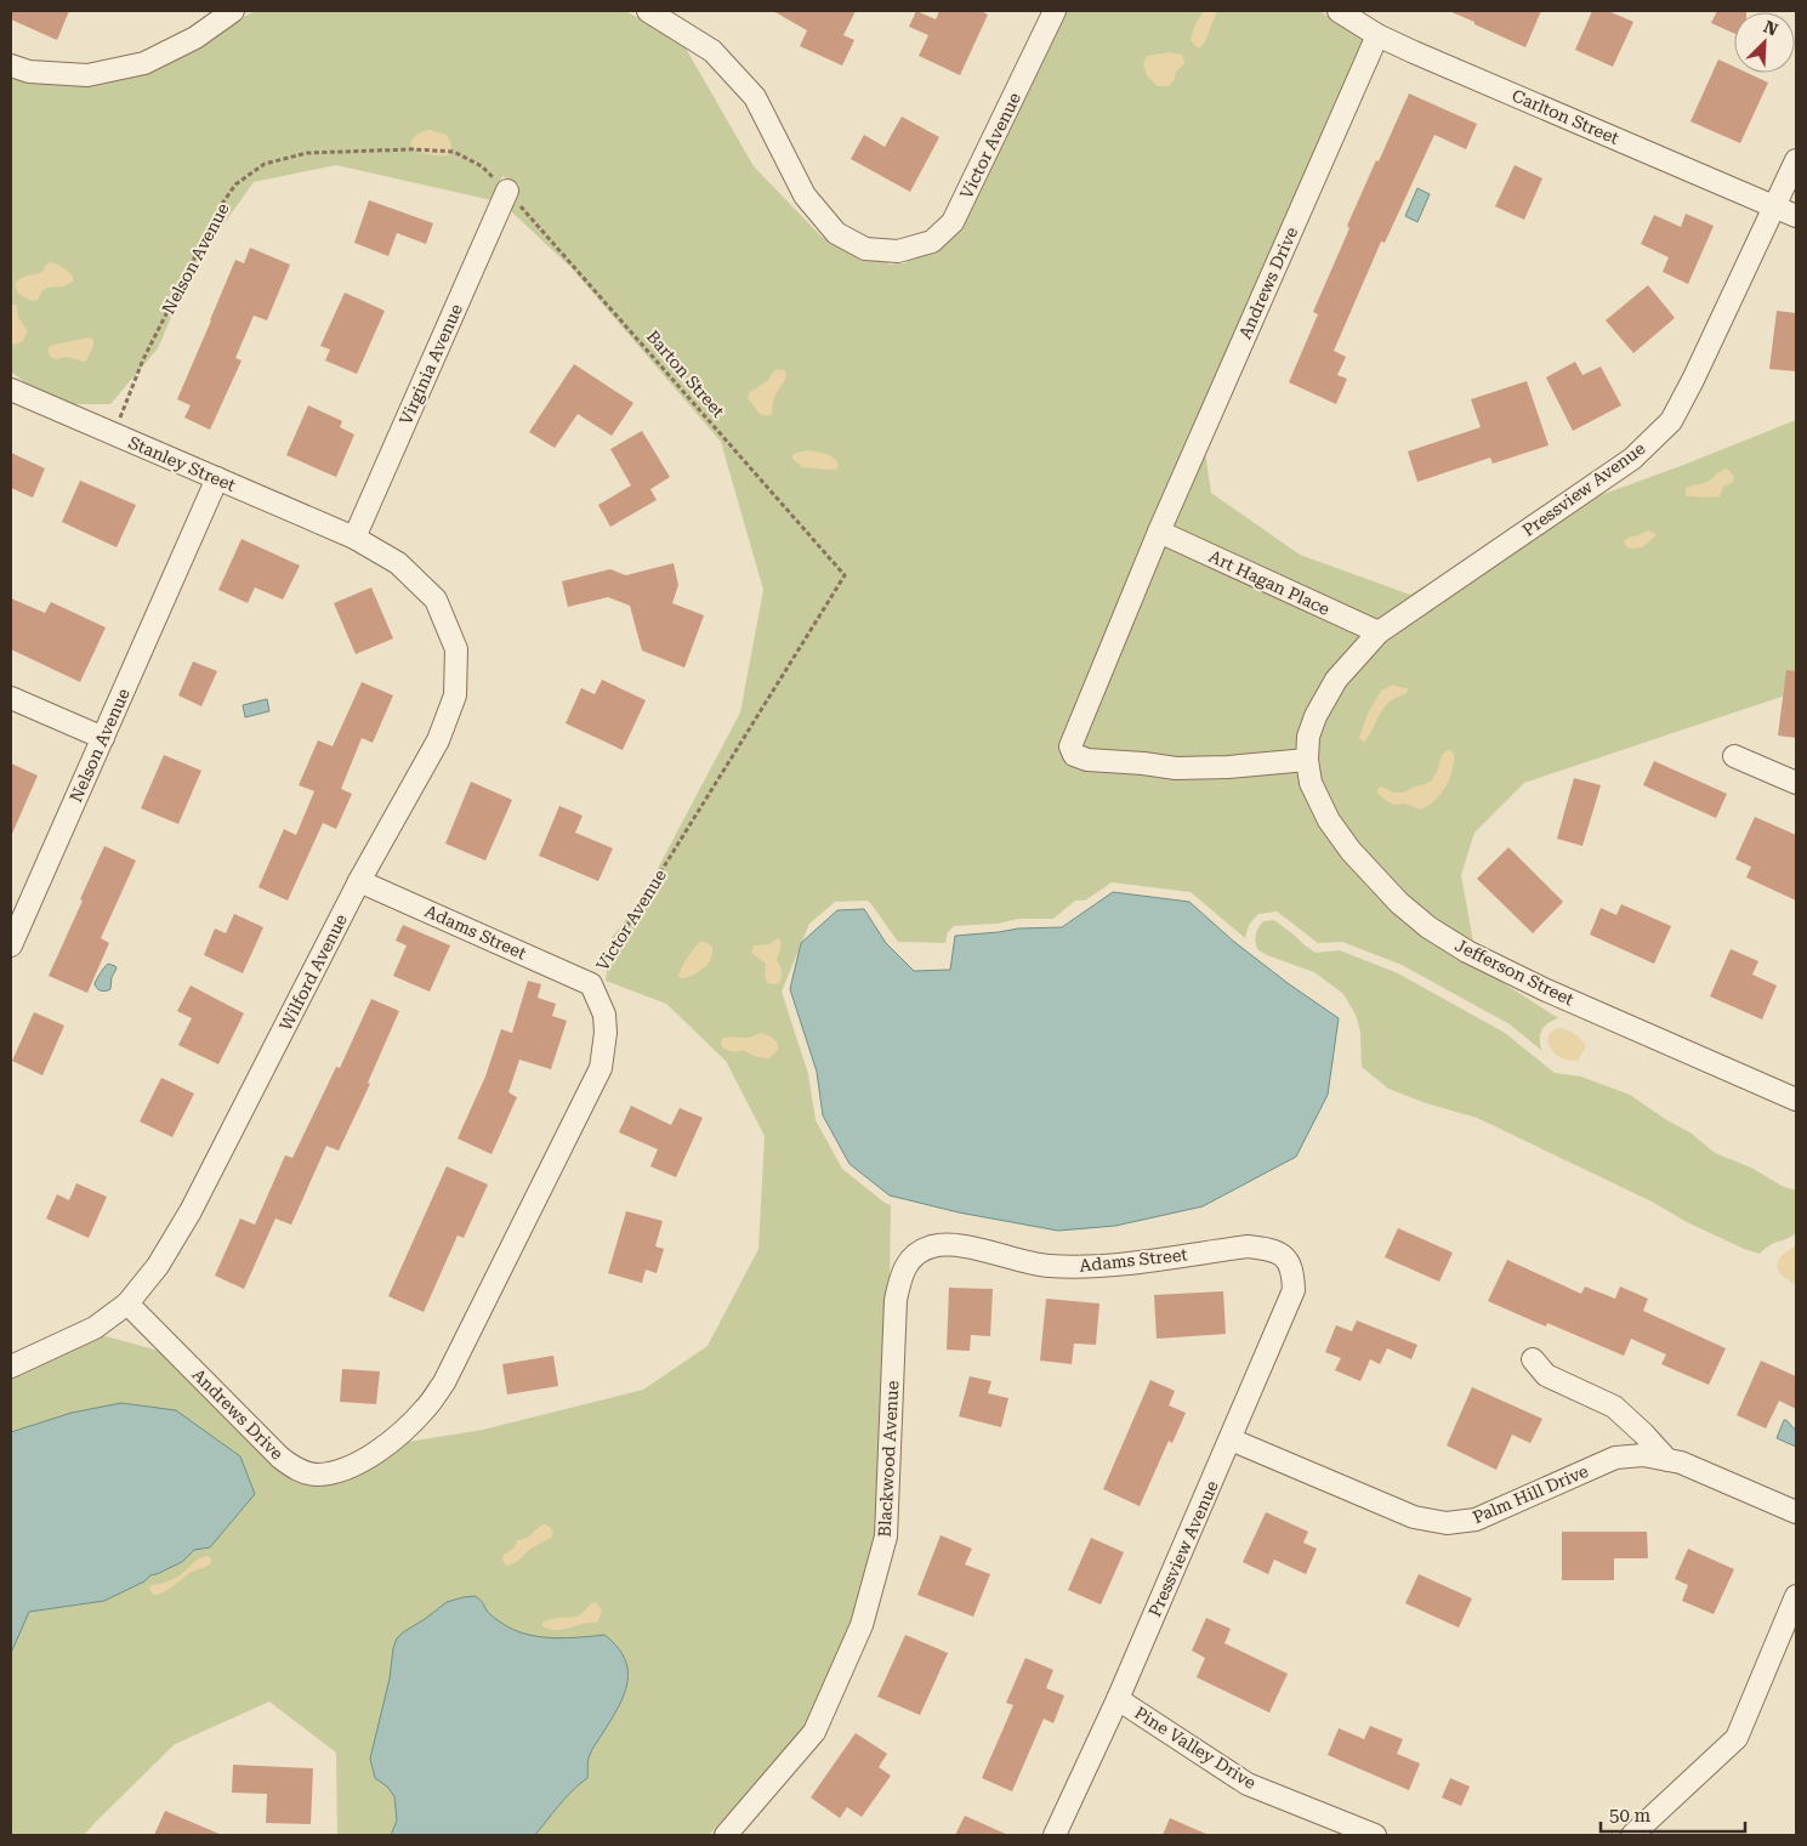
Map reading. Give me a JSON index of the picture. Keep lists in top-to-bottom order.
{
  "streets": {
    "street": [
      "Carlton Street",
      "Victor Avenue",
      "Nelson Avenue",
      "Andrews Drive",
      "Virginia Avenue",
      "Stanley Street",
      "Pressview Avenue",
      "Art Hagan Place",
      "Adams Street",
      "Wilford Avenue",
      "Jefferson Street",
      "Blackwood Avenue",
      "Palm Hill Drive",
      "Pine Valley Drive"
    ],
    "path": ["Barton Street"]
  },
  "crossings": [
    ["Carlton Street", "Andrews Drive"],
    ["Carlton Street", "Pressview Avenue"],
    ["Victor Avenue", "Andrews Drive"],
    ["Victor Avenue", "Barton Street"],
    ["Victor Avenue", "Adams Street"],
    ["Nelson Avenue", "Virginia Avenue"],
    ["Nelson Avenue", "Barton Street"],
    ["Nelson Avenue", "Stanley Street"],
    ["Andrews Drive", "Pressview Avenue"],
    ["Andrews Drive", "Art Hagan Place"],
    ["Andrews Drive", "Wilford Avenue"],
    ["Andrews Drive", "Jefferson Street"],
    ["Virginia Avenue", "Barton Street"],
    ["Virginia Avenue", "Stanley Street"],
    ["Virginia Avenue", "Wilford Avenue"],
    ["Stanley Street", "Wilford Avenue"],
    ["Pressview Avenue", "Art Hagan Place"],
    ["Pressview Avenue", "Adams Street"],
    ["Pressview Avenue", "Jefferson Street"],
    ["Pressview Avenue", "Palm Hill Drive"],
    ["Pressview Avenue", "Pine Valley Drive"],
    ["Adams Street", "Wilford Avenue"],
    ["Adams Street", "Blackwood Avenue"]
  ],
  "scale_bar": "50 m",
  "north": "top right"
}
